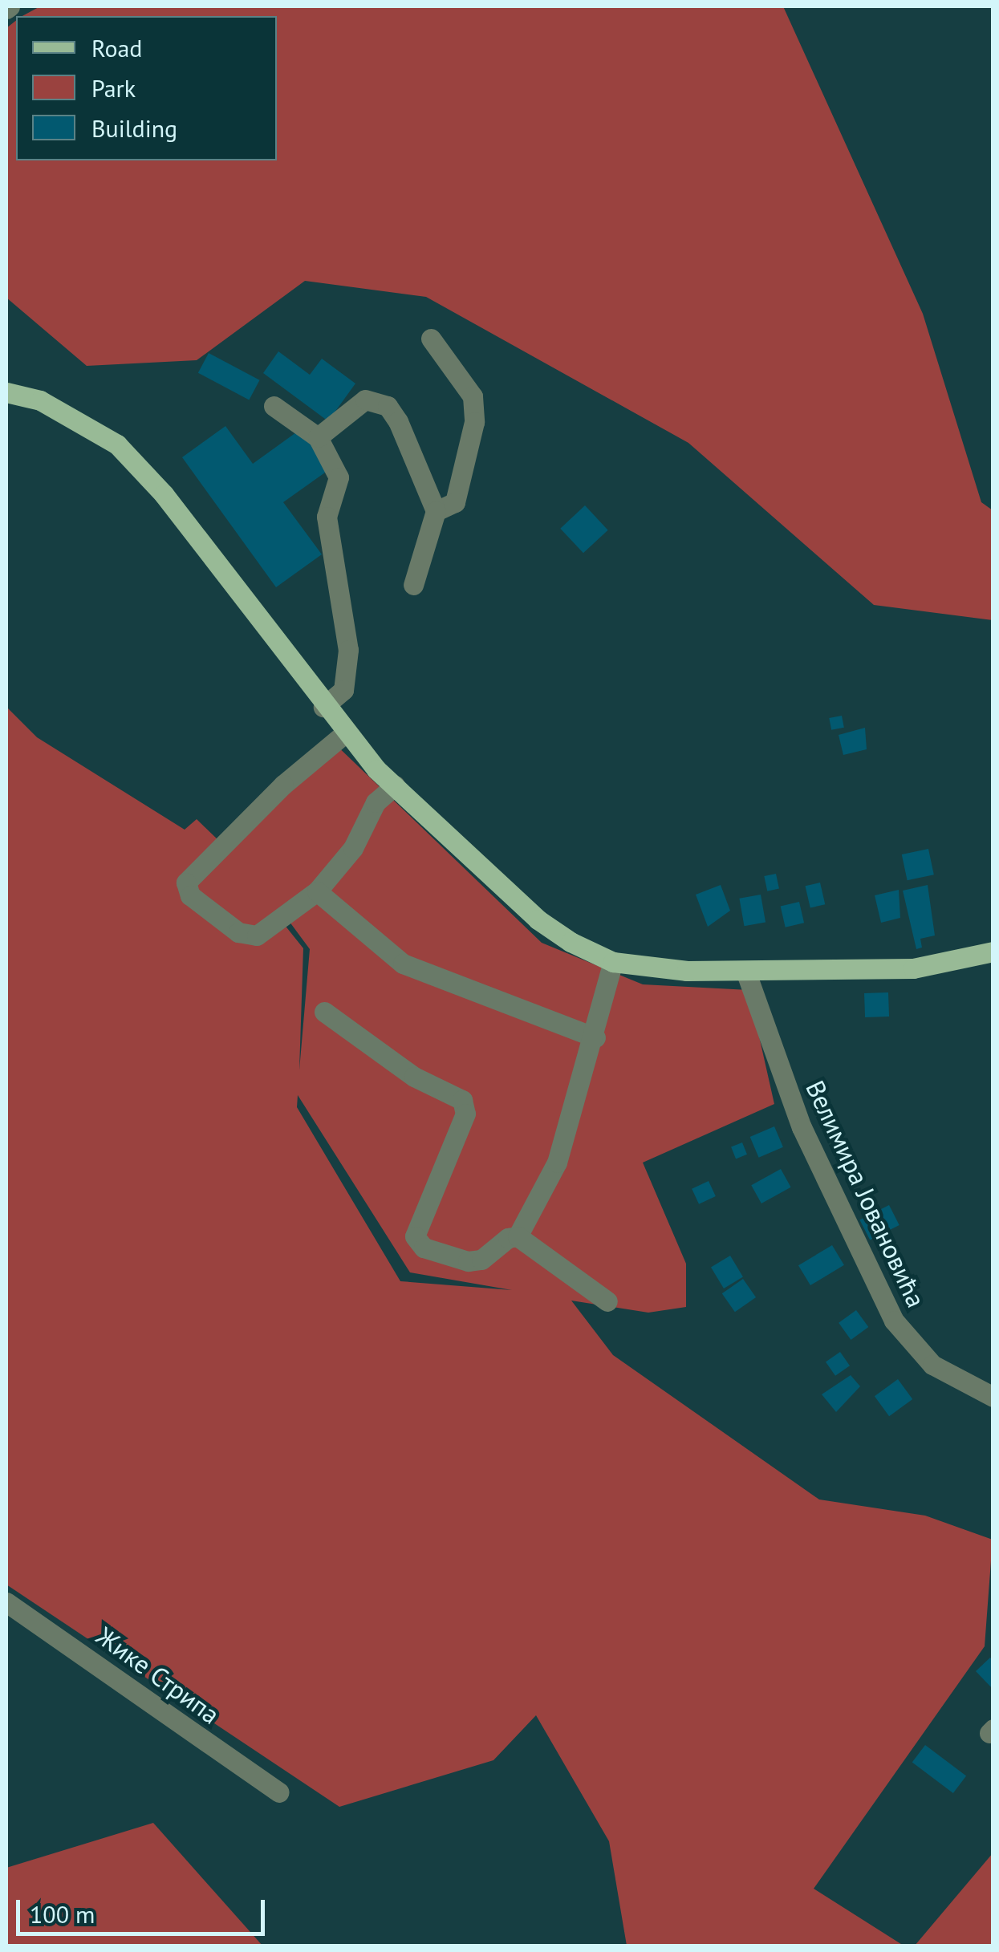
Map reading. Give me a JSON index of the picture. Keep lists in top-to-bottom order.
{
  "streets": {
    "street": ["Велимира Јовановића", "Жике Стрипа"]
  },
  "legend": ["Road", "Park", "Building"],
  "scale_bar": "100 m"
}
